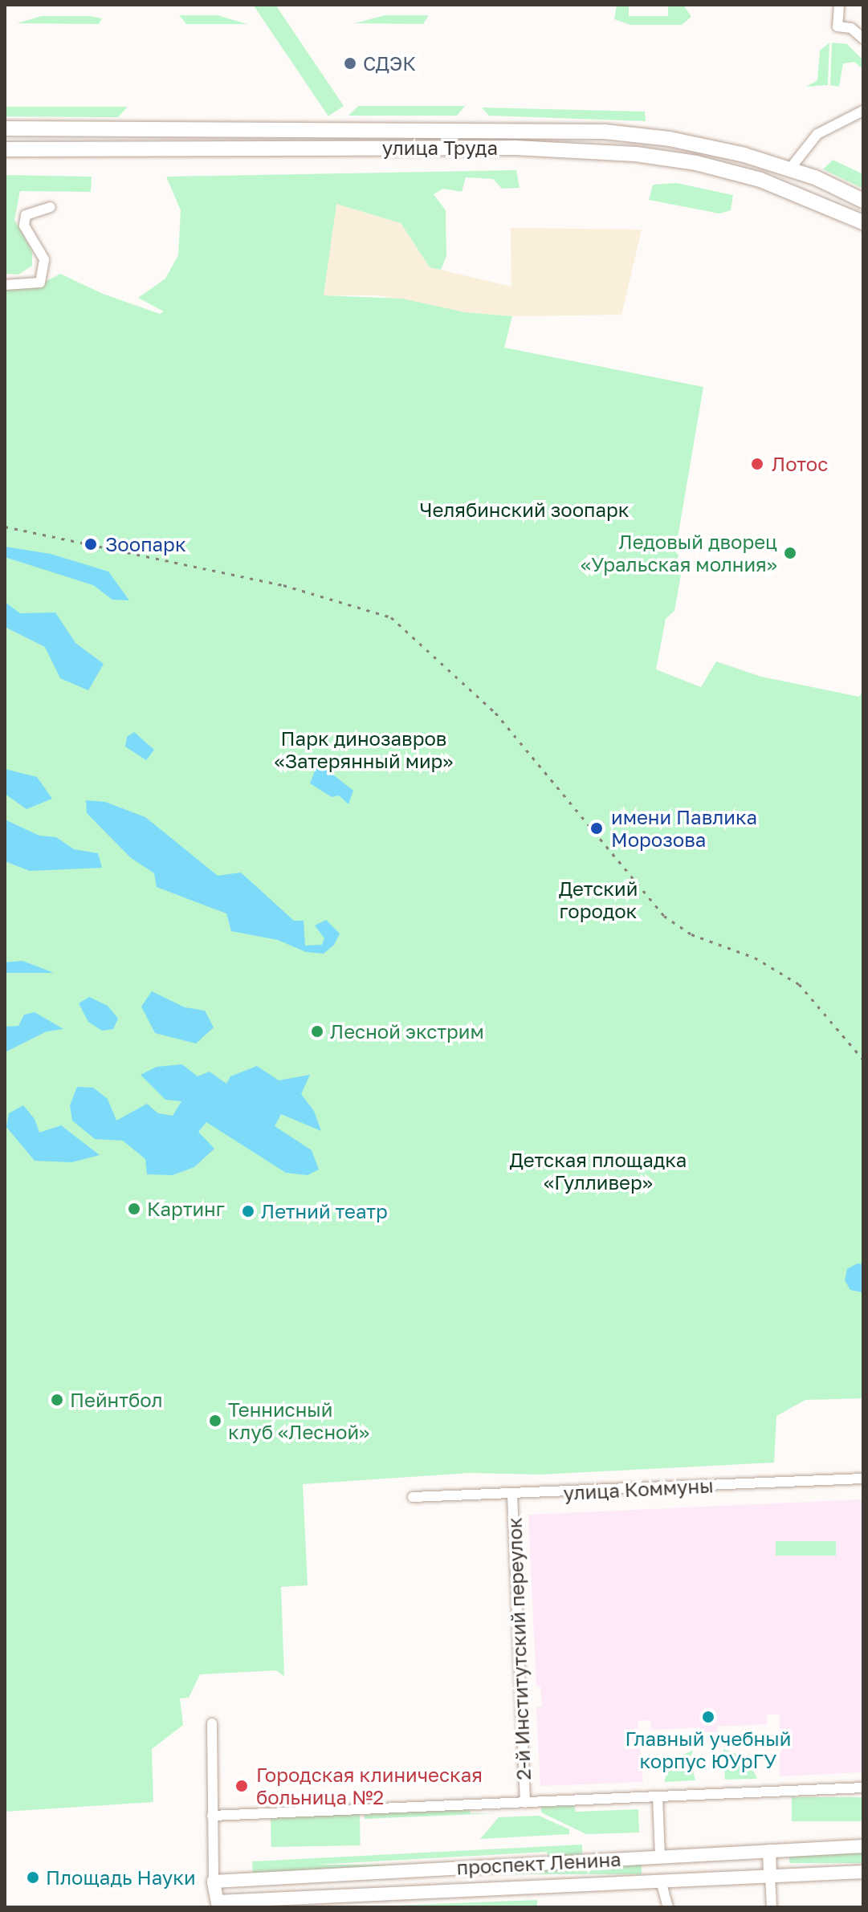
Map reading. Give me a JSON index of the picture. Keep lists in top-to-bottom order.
{
  "streets": {
    "main road": ["улица Труда", "проспект Ленина"],
    "street": ["улица Коммуны", "2-й Институтский переулок"]
  },
  "crossings": [
    ["улица Коммуны", "2-й Институтский переулок"]
  ],
  "parks": [
    "Челябинский зоопарк",
    "Парк динозавров «Затерянный мир»",
    "Детский городок",
    "Детская площадка «Гулливер»"
  ],
  "places": [
    "СДЭК",
    "Лотос",
    "Зоопарк",
    "Ледовый дворец «Уральская молния»",
    "имени Павлика Морозова",
    "Лесной экстрим",
    "Картинг",
    "Летний театр",
    "Пейнтбол",
    "Теннисный клуб «Лесной»",
    "Главный учебный корпус ЮУрГУ",
    "Городская клиническая больница №2",
    "Площадь Науки"
  ]
}
